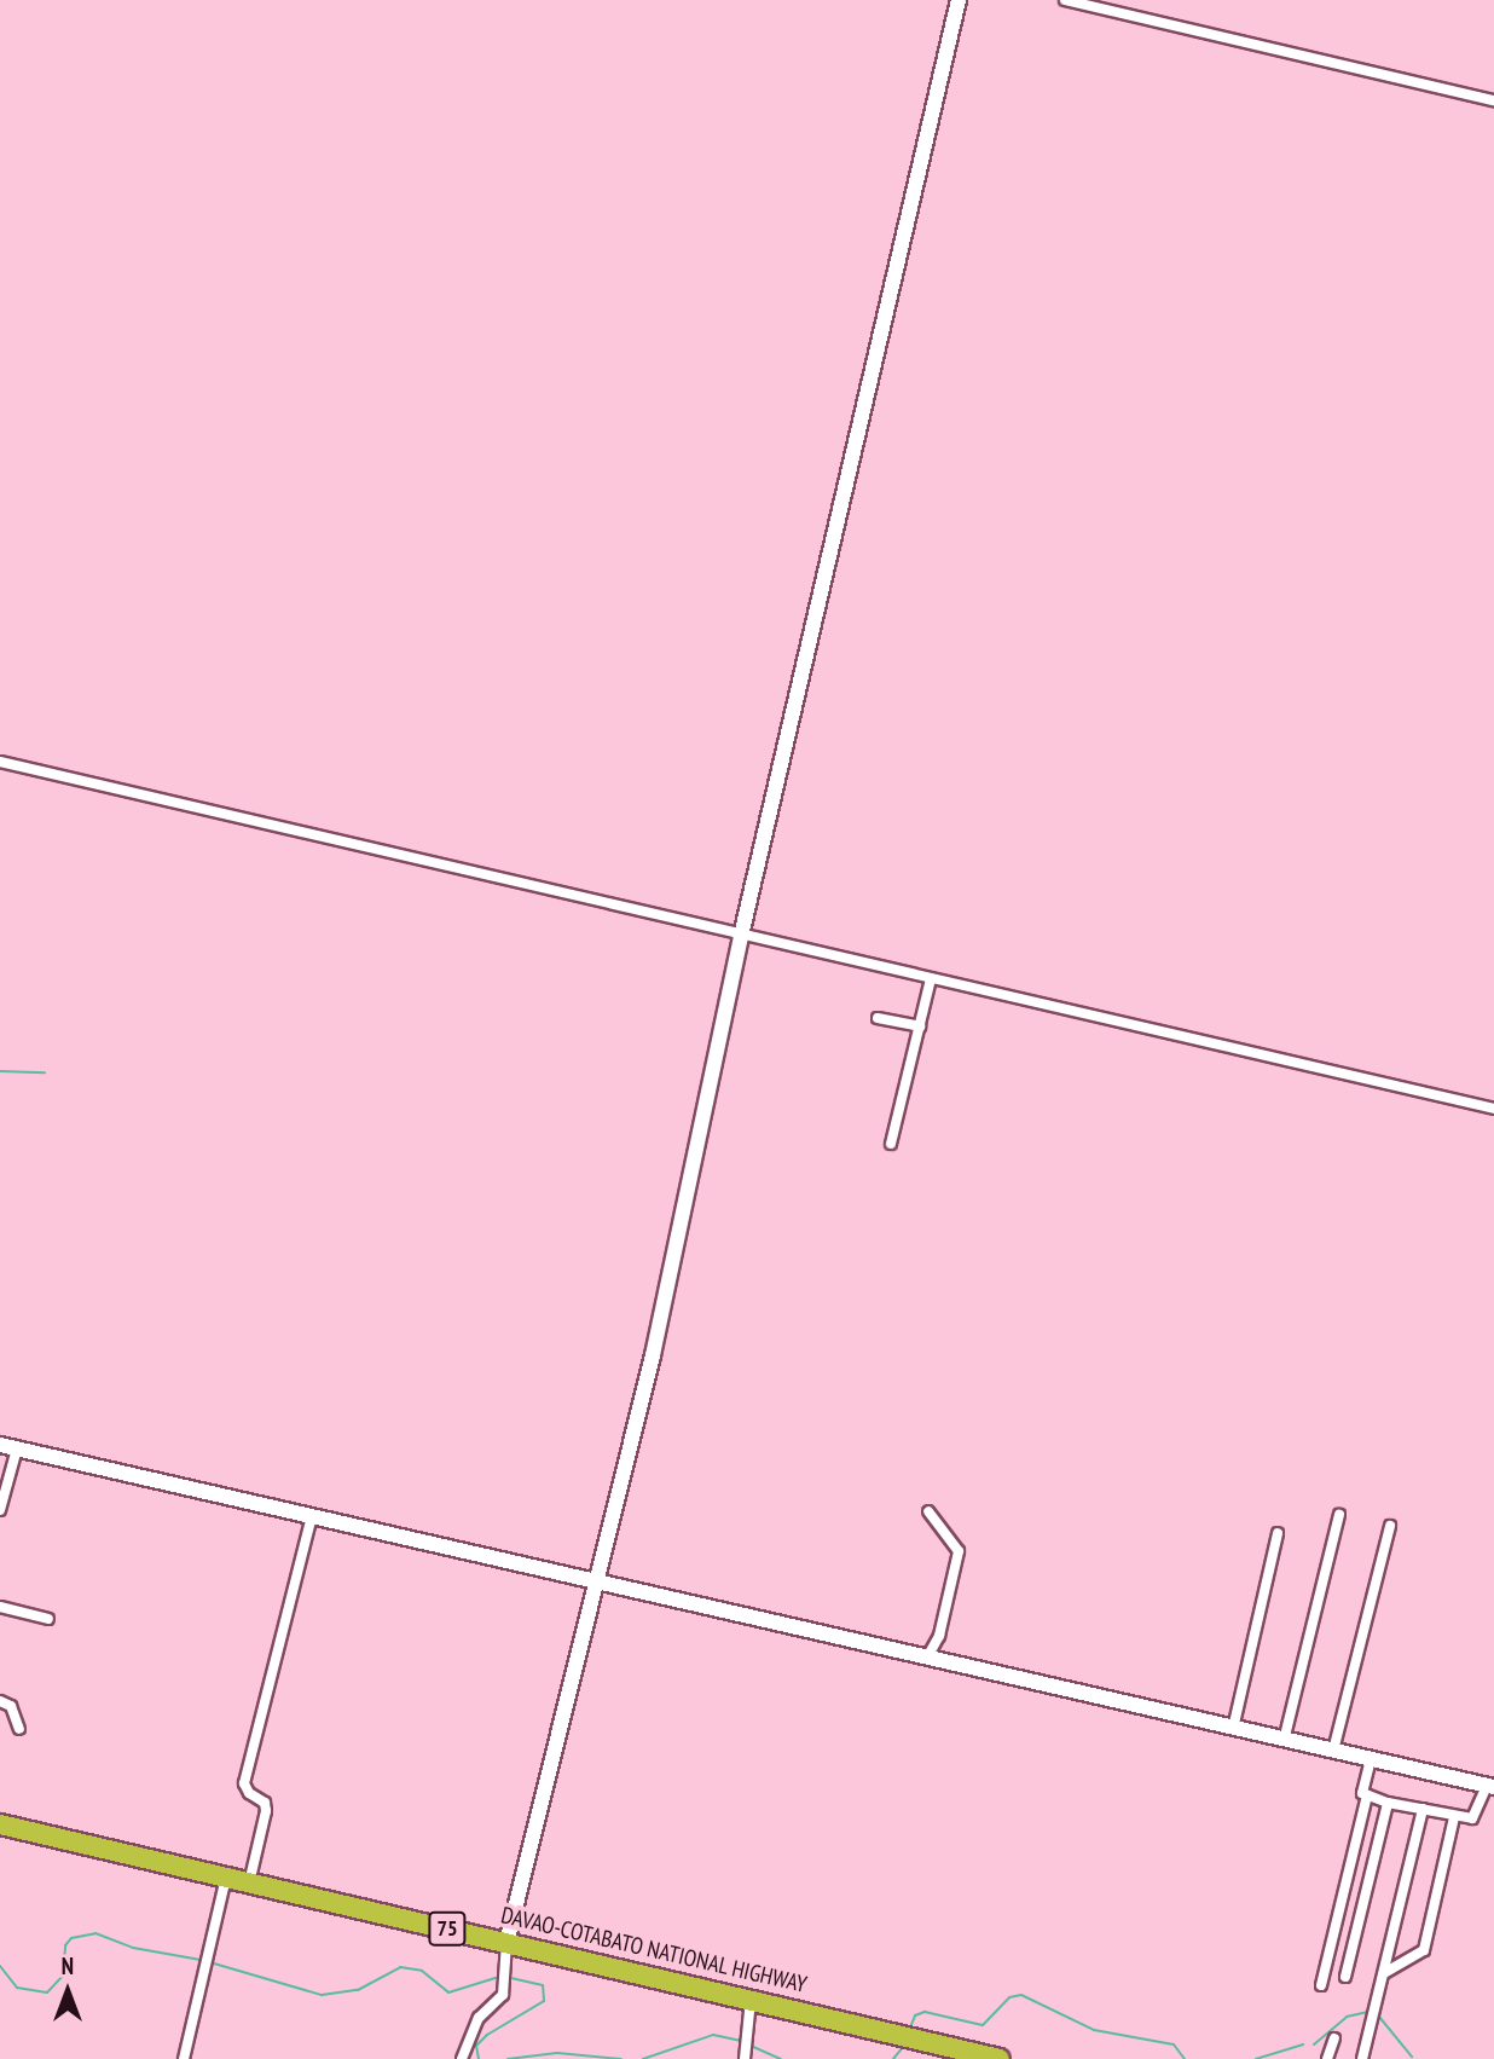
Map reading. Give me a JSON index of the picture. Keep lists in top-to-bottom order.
{
  "streets": {
    "highway": ["75", "DAVAO-COTABATO NATIONAL HIGHWAY"]
  },
  "north": "top"
}
